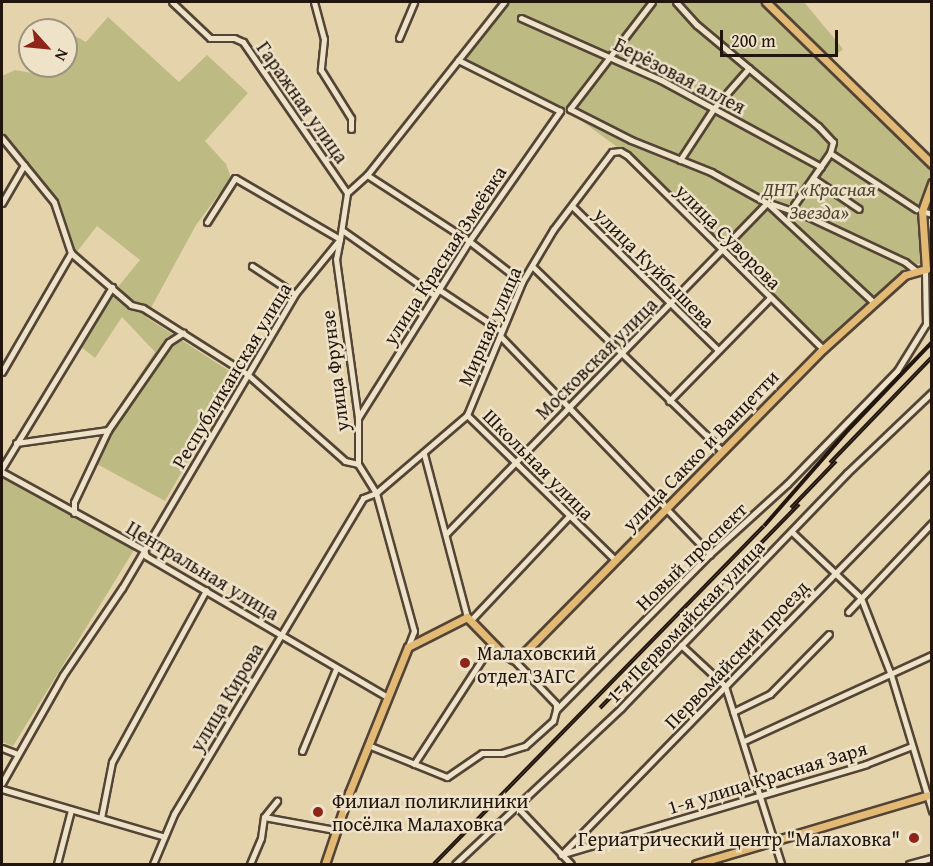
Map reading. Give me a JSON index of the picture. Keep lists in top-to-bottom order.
{
  "streets": {
    "main road": ["улица Сакко и Ванцетти"],
    "street": [
      "Берёзовая аллея",
      "Гаражная улица",
      "улица Суворова",
      "улица Красная Змеёвка",
      "улица Куйбышева",
      "Мирная улица",
      "Московская улица",
      "улица Фрунзе",
      "Республиканская улица",
      "Школьная улица",
      "Новый проспект",
      "Центральная улица",
      "1-я Первомайская улица",
      "Первомайский проезд",
      "улица Кирова",
      "1-я улица Красная Заря"
    ]
  },
  "crossings": [
    ["Гаражная улица", "Республиканская улица"],
    ["улица Суворова", "Мирная улица"],
    ["улица Суворова", "Московская улица"],
    ["улица Суворова", "улица Сакко и Ванцетти"],
    ["улица Красная Змеёвка", "улица Фрунзе"],
    ["улица Куйбышева", "Мирная улица"],
    ["улица Куйбышева", "Московская улица"],
    ["Мирная улица", "Школьная улица"],
    ["Мирная улица", "улица Кирова"],
    ["Московская улица", "Школьная улица"],
    ["улица Фрунзе", "Республиканская улица"],
    ["Республиканская улица", "Центральная улица"],
    ["улица Сакко и Ванцетти", "Школьная улица"],
    ["Центральная улица", "улица Кирова"],
    ["Первомайский проезд", "1-я улица Красная Заря"]
  ],
  "parks": ["ДНТ «Красная Звезда»"],
  "places": ["Малаховский отдел ЗАГС", "Филиал поликлиники посёлка Малаховка", "Гериатрический центр \"Малаховка\""],
  "scale_bar": "200 m",
  "north": "bottom right"
}
